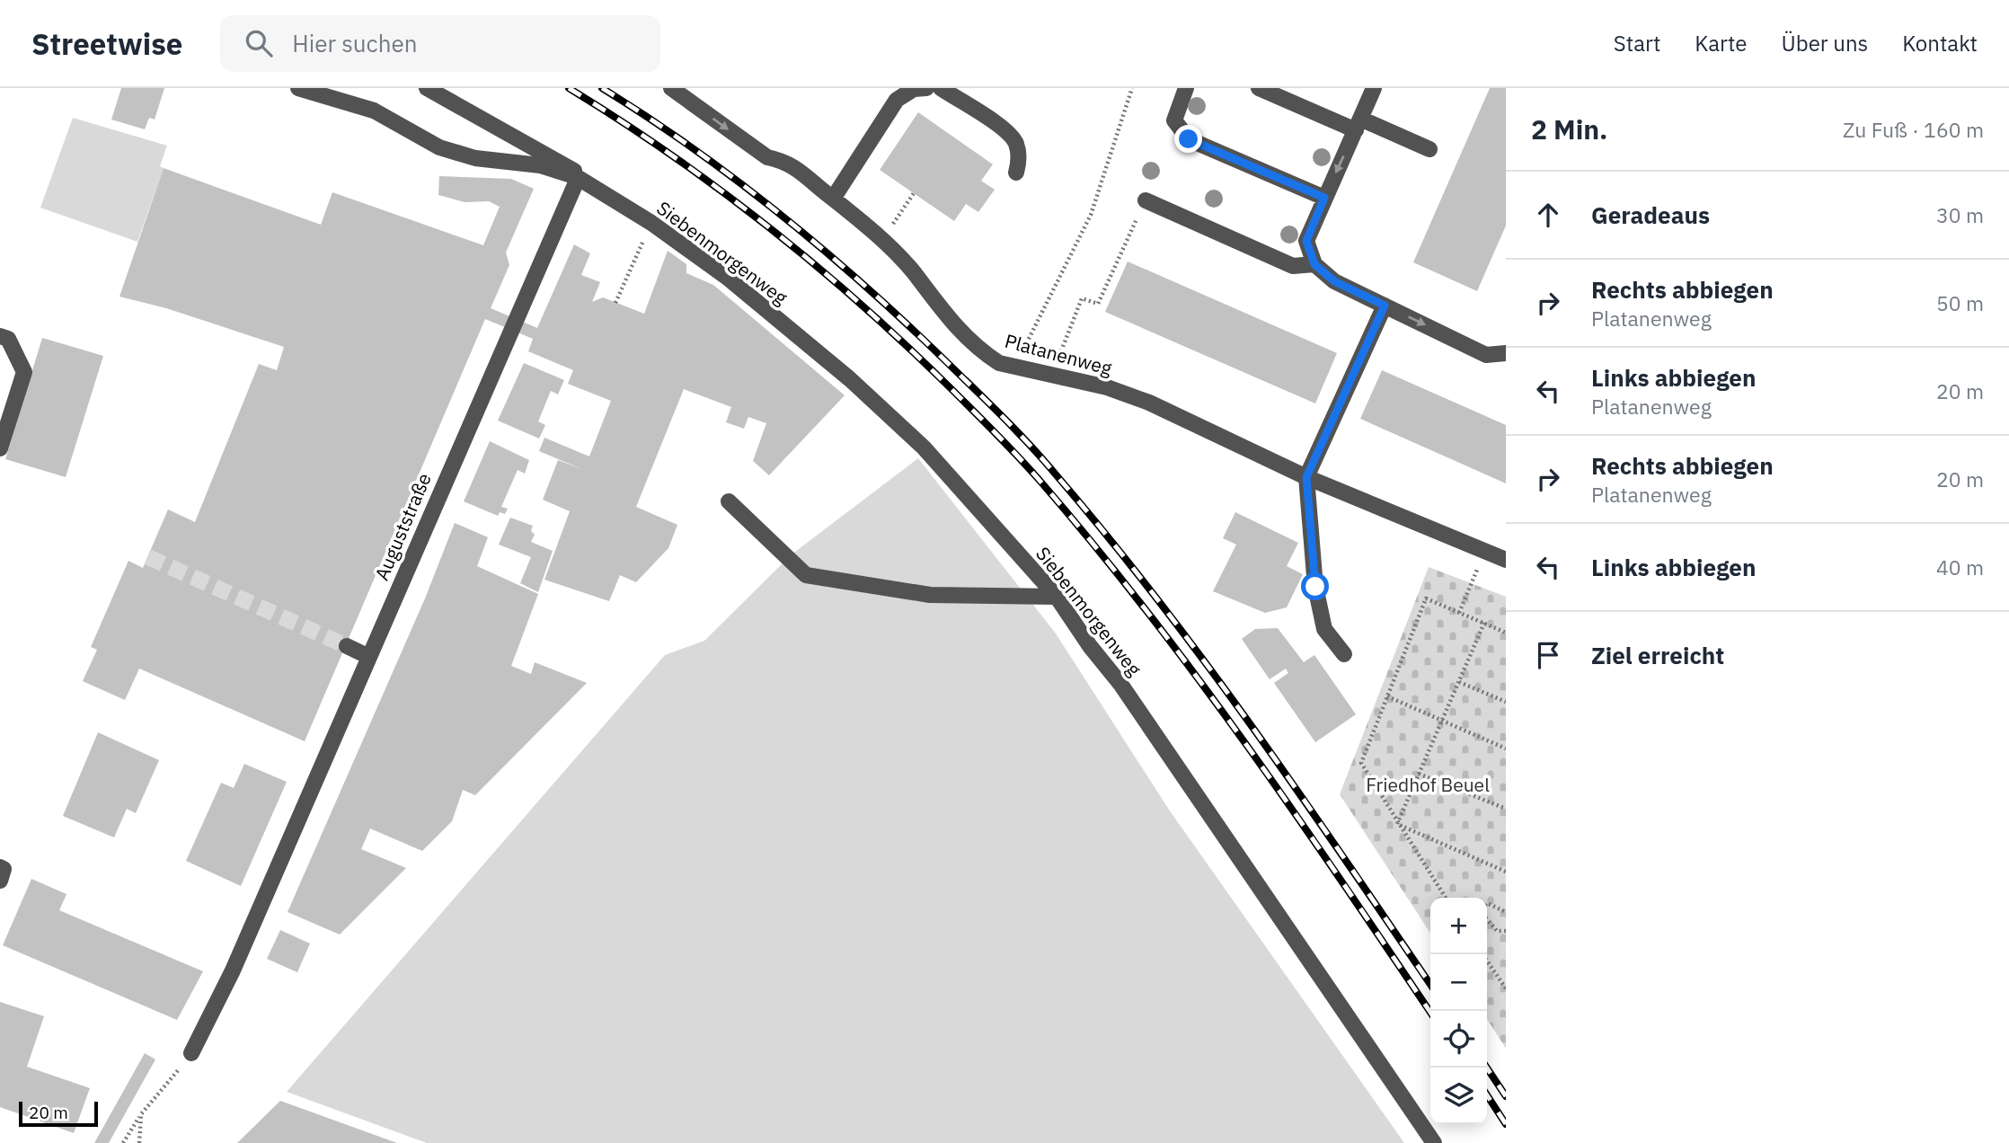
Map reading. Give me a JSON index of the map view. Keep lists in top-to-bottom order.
{
  "streets": {
    "street": ["Siebenmorgenweg", "Platanenweg", "Auguststraße"]
  },
  "crossings": [
    ["Siebenmorgenweg", "Auguststraße"]
  ],
  "parks": ["Friedhof Beuel"],
  "scale_bar": "20 m",
  "page": {
    "header": "Streetwise",
    "search": "Hier suchen",
    "nav": [
      "Start",
      "Karte",
      "Über uns",
      "Kontakt"
    ],
    "heading": ["2 Min.", "Zu Fuß · 160 m"],
    "list": [
      ["Geradeaus", "30 m"],
      ["Rechts abbiegen", "Platanenweg", "50 m"],
      ["Links abbiegen", "Platanenweg", "20 m"],
      ["Rechts abbiegen", "Platanenweg", "20 m"],
      ["Links abbiegen", "40 m"],
      "Ziel erreicht"
    ],
    "map_buttons": ["+", "−"],
    "scale": "20 m"
  }
}
